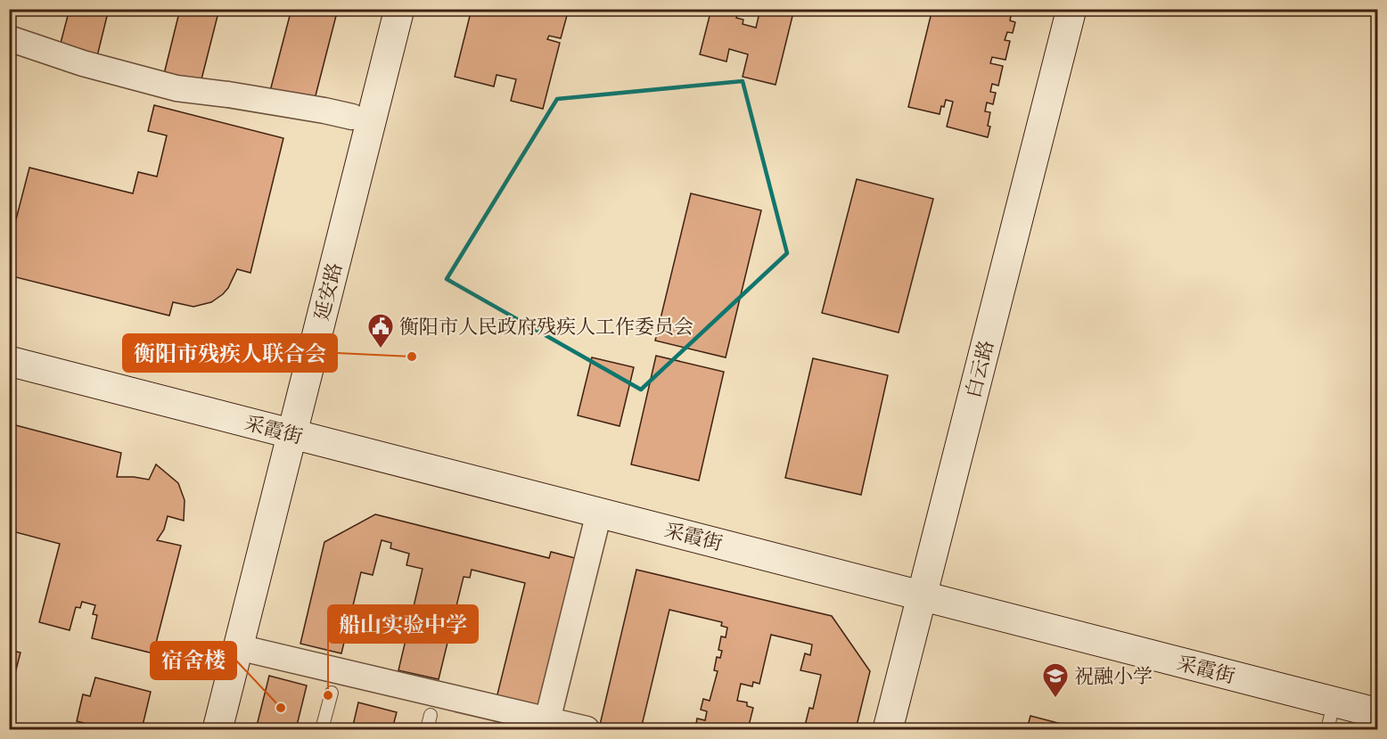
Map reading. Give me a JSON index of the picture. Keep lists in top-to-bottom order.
{
  "streets": {
    "main road": ["延安路", "白云路", "采霞街"]
  },
  "crossings": [
    ["延安路", "采霞街"],
    ["白云路", "采霞街"]
  ],
  "places": {
    "public building": ["衡阳市人民政府残疾人工作委员会"],
    "other": ["衡阳市残疾人联合会", "船山实验中学", "宿舍楼"],
    "school or university": ["祝融小学"]
  }
}
